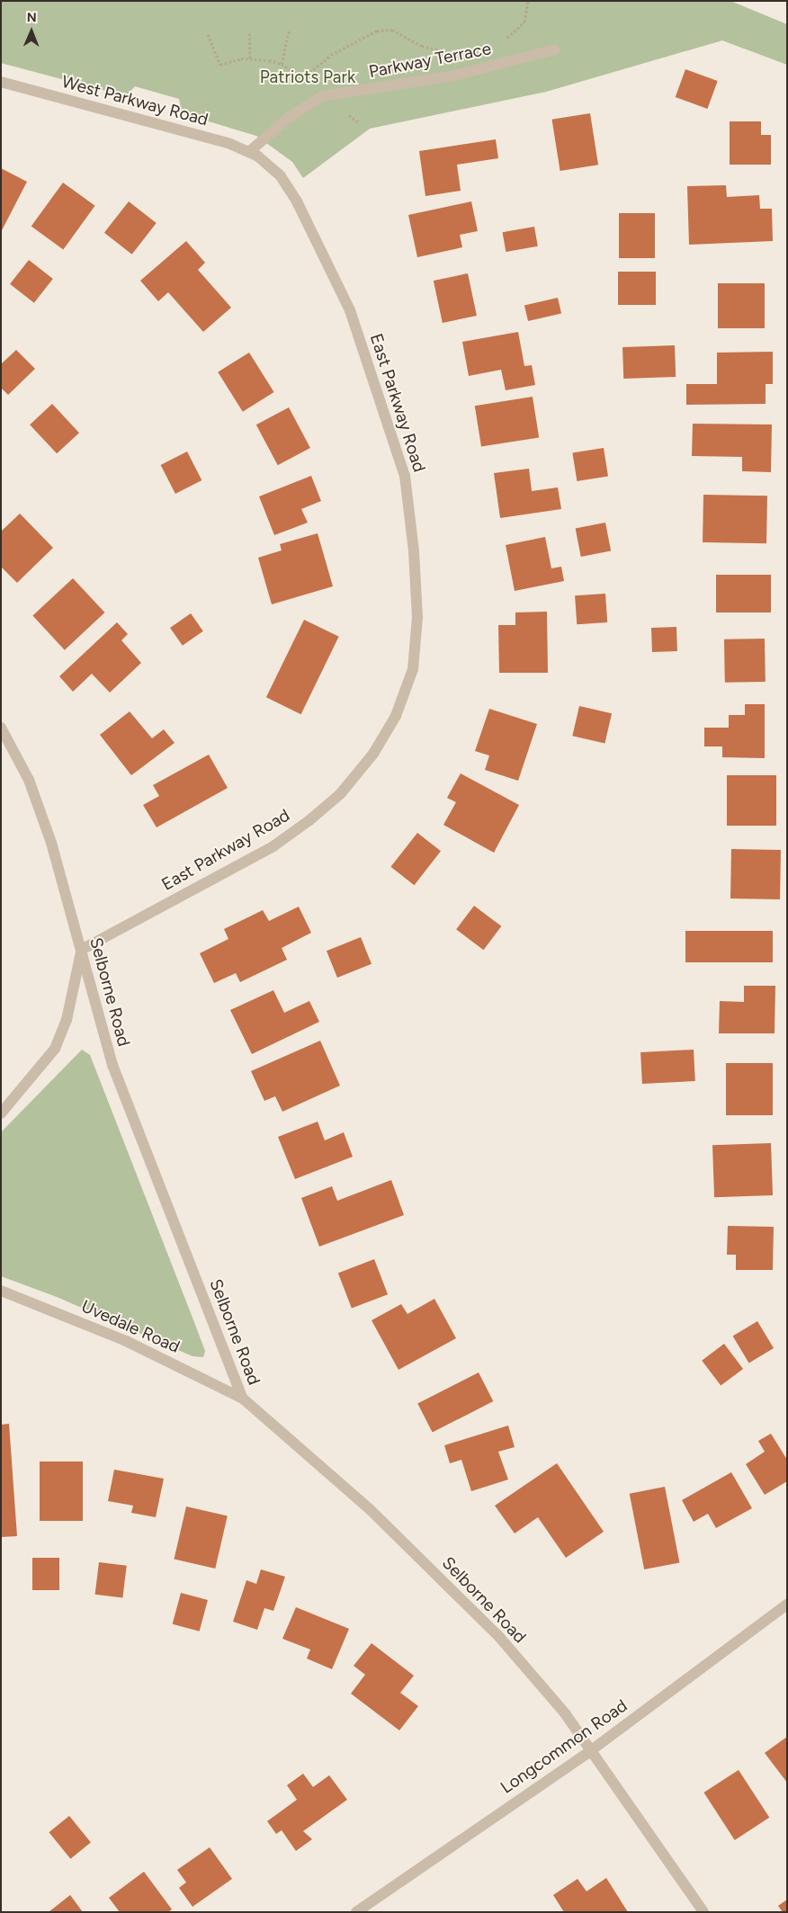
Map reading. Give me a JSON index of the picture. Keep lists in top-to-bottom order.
{
  "streets": {
    "street": [
      "Parkway Terrace",
      "West Parkway Road",
      "East Parkway Road",
      "Selborne Road",
      "Uvedale Road",
      "Longcommon Road"
    ]
  },
  "crossings": [
    ["Parkway Terrace", "West Parkway Road"],
    ["Parkway Terrace", "East Parkway Road"],
    ["West Parkway Road", "East Parkway Road"],
    ["East Parkway Road", "Selborne Road"],
    ["Selborne Road", "Uvedale Road"],
    ["Selborne Road", "Longcommon Road"]
  ],
  "parks": ["Patriots Park"],
  "north": "top"
}
